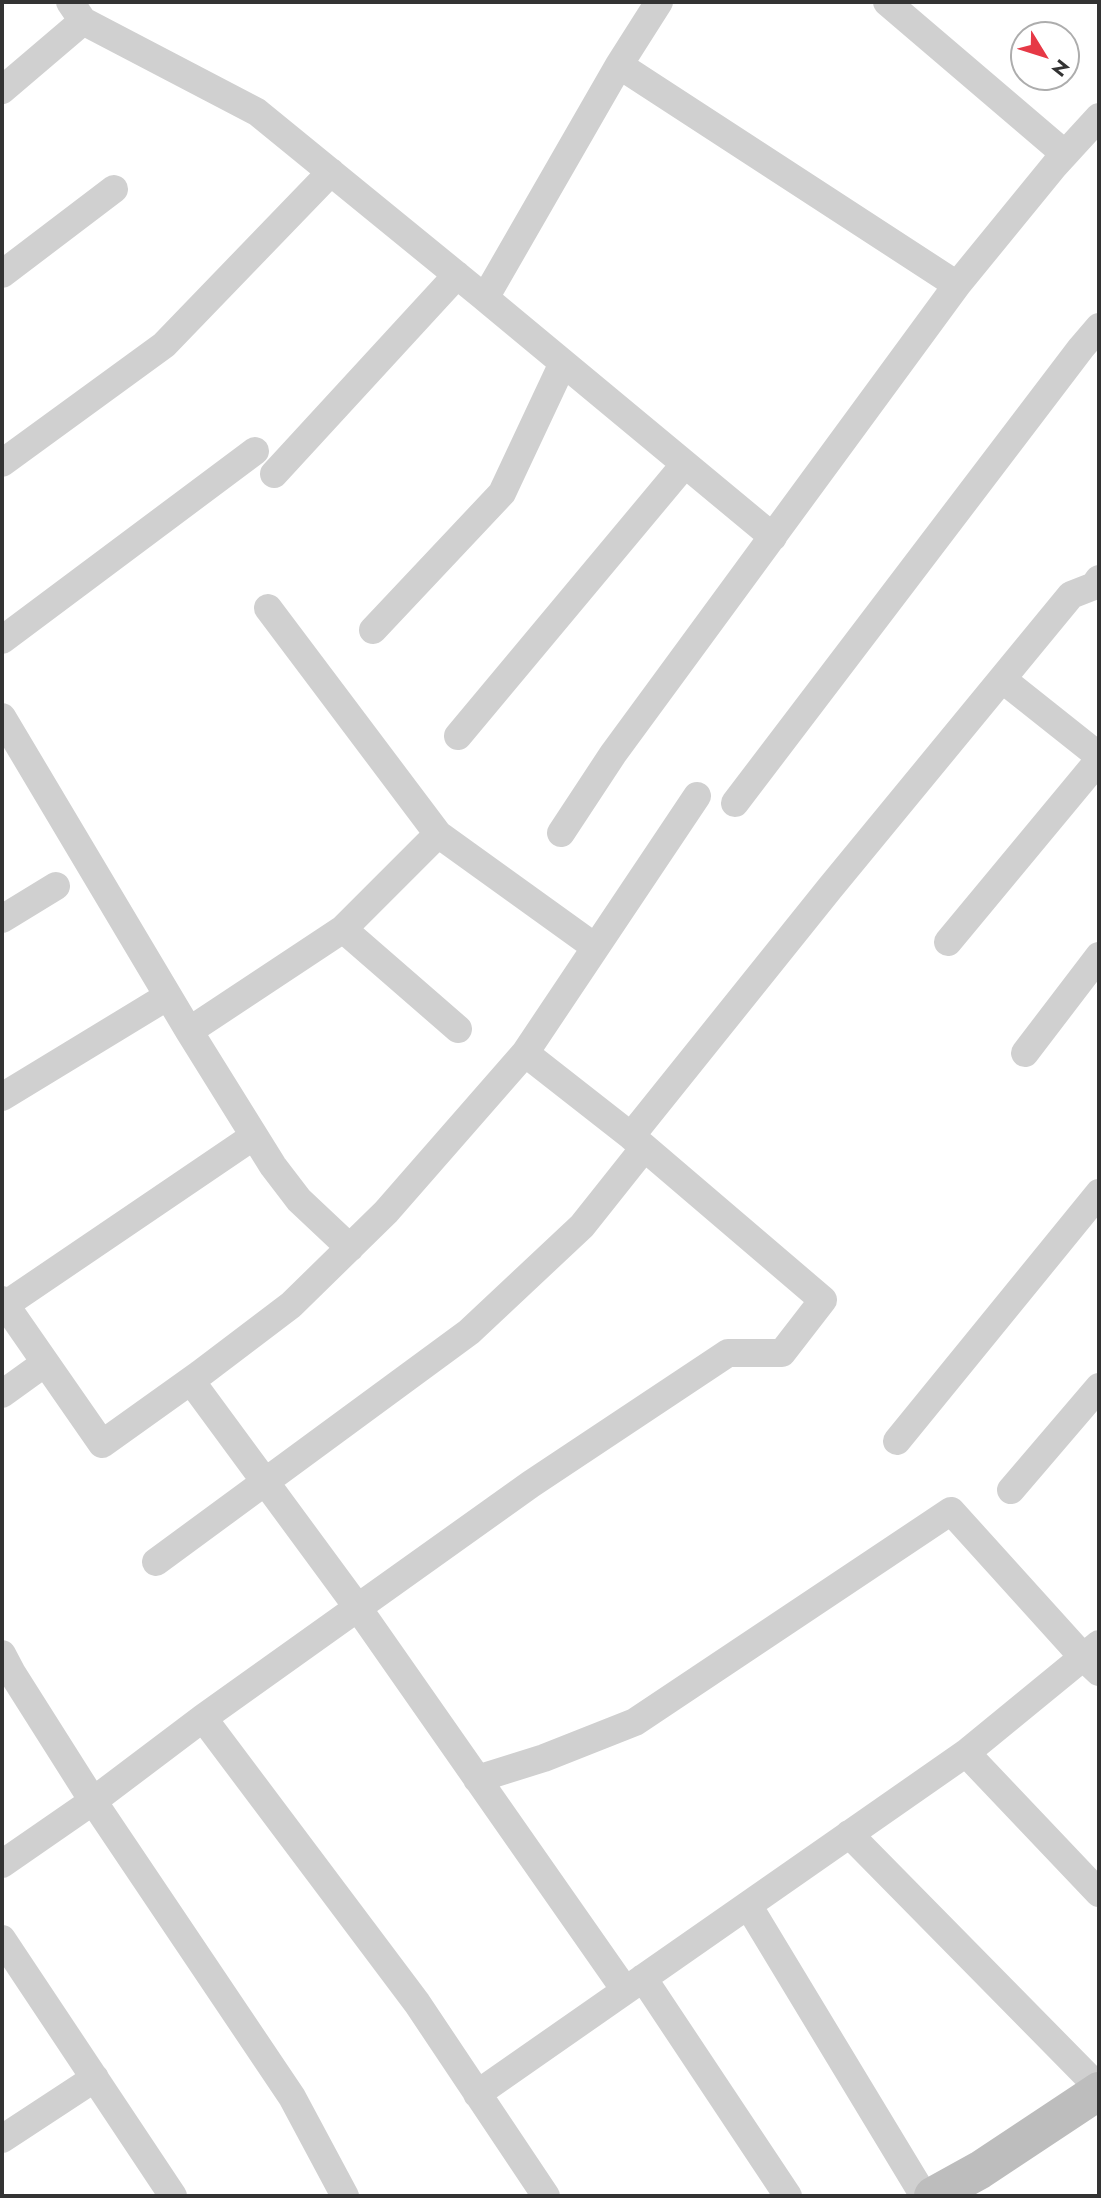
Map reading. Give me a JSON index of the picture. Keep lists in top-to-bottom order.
{
  "north": "bottom right"
}
